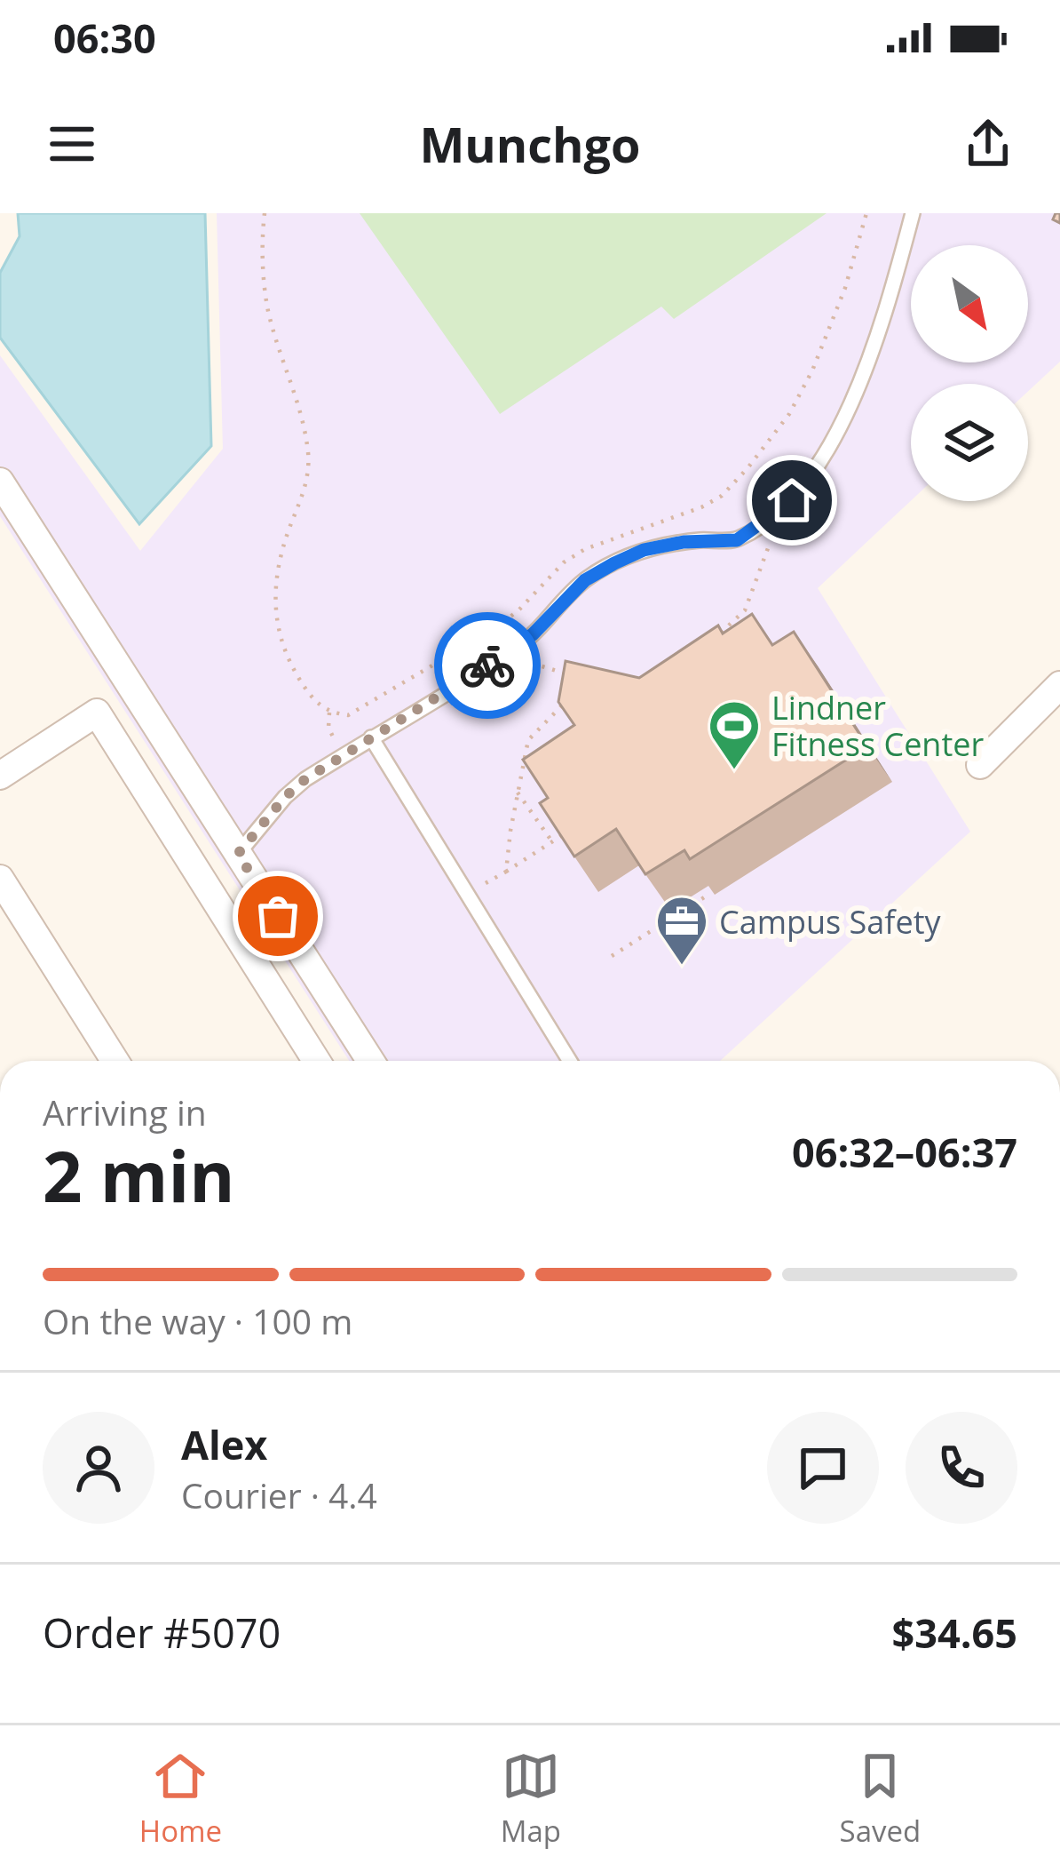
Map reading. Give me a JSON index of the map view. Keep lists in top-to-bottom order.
{
  "places": {
    "sports": ["Lindner Fitness Center"],
    "office": ["Campus Safety"]
  },
  "north": "bottom right",
  "page": {
    "status": "06:30",
    "header": "Munchgo",
    "heading": ["2 min", "Arriving in", "06:32–06:37"],
    "panel": [
      "Alex",
      "Courier · 4.4",
      "Order #5070",
      "$34.65"
    ],
    "bar": "On the way · 100 m",
    "tabs": ["Home", "Map", "Saved"]
  }
}
